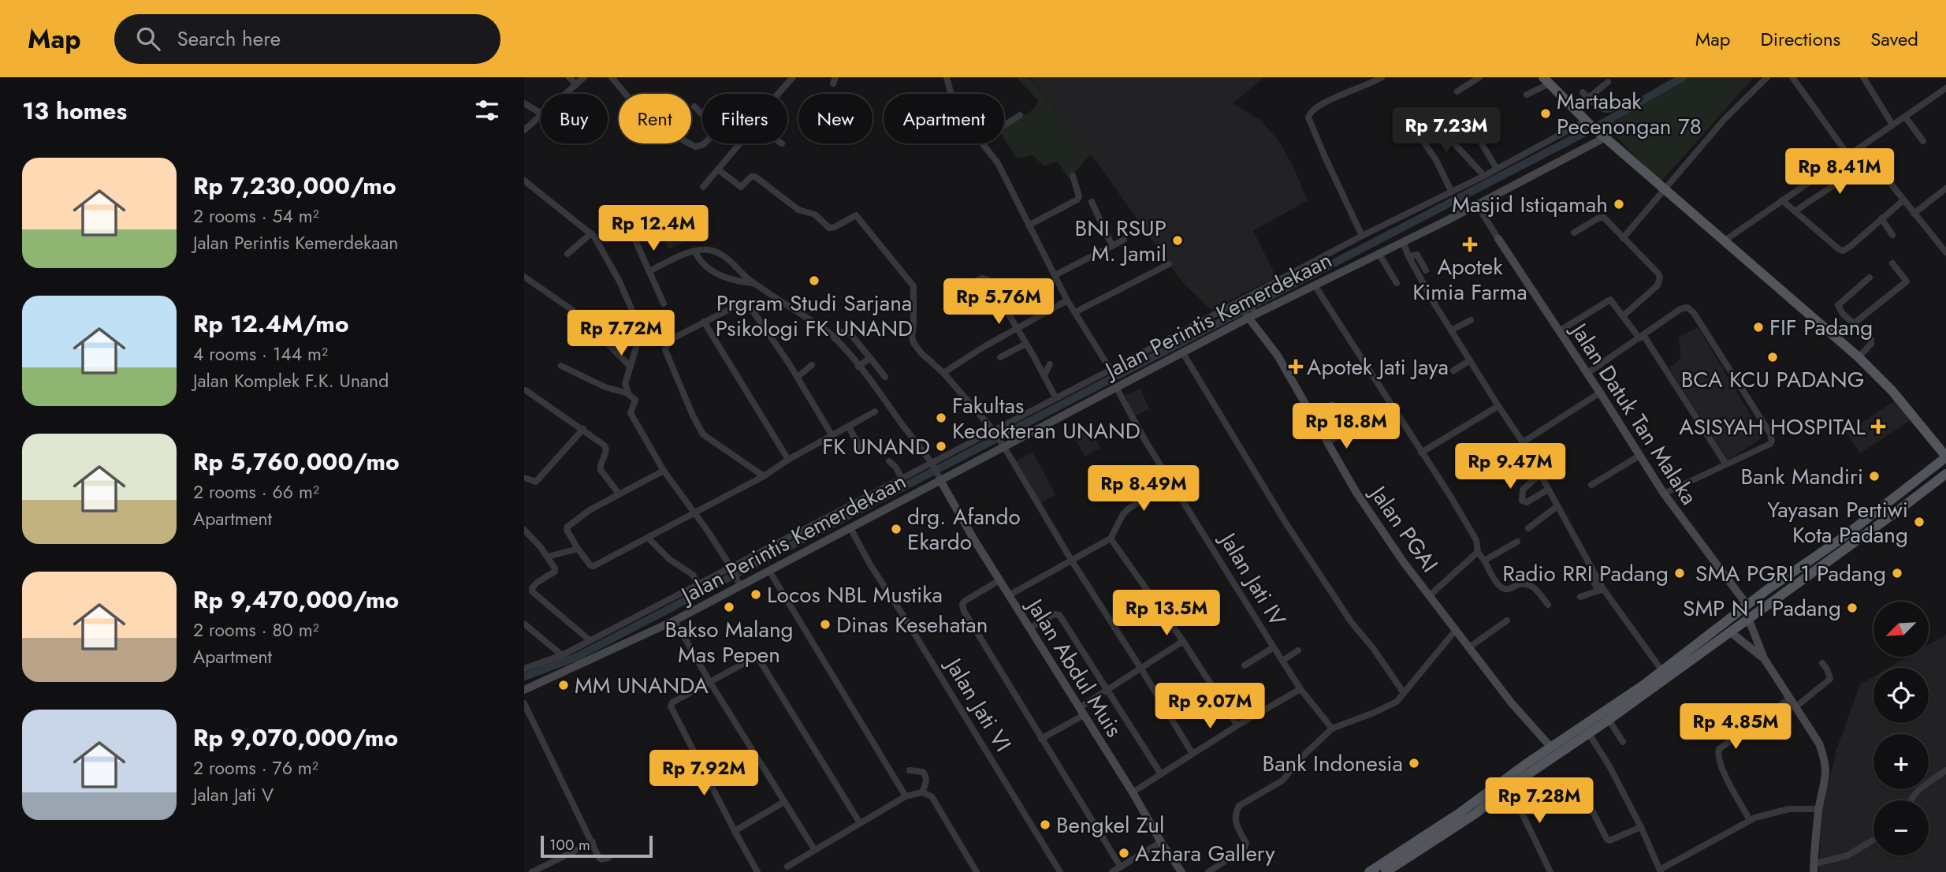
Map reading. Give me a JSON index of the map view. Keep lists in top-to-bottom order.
{
  "streets": {
    "main road": [
      "Jalan Perintis Kemerdekaan",
      "Jalan Datuk Tan Malaka",
      "Jalan PGAI",
      "Jalan Abdul Muis"
    ],
    "street": ["Jalan Jati IV", "Jalan Jati VI"]
  },
  "crossings": [
    ["Jalan Perintis Kemerdekaan", "Jalan PGAI"],
    ["Jalan Perintis Kemerdekaan", "Jalan Jati IV"],
    ["Jalan Perintis Kemerdekaan", "Jalan Abdul Muis"],
    ["Jalan Perintis Kemerdekaan", "Jalan Jati VI"]
  ],
  "places": {
    "other": [
      "Martabak Pecenongan 78",
      "Masjid Istiqamah",
      "BNI RSUP M. Jamil",
      "Prgram Studi Sarjana Psikologi FK UNAND",
      "FIF Padang",
      "BCA KCU PADANG",
      "Fakultas Kedokteran UNAND",
      "FK UNAND",
      "Bank Mandiri",
      "Yayasan Pertiwi Kota Padang",
      "drg. Afando Ekardo",
      "Radio RRI Padang",
      "SMA PGRI 1 Padang",
      "Locos NBL Mustika",
      "Bakso Malang Mas Pepen",
      "SMP N 1 Padang",
      "Dinas Kesehatan",
      "MM UNANDA",
      "Bank Indonesia",
      "Bengkel Zul",
      "Azhara Gallery"
    ],
    "health": ["Apotek Kimia Farma", "Apotek Jati Jaya", "ASISYAH HOSPITAL"]
  },
  "scale_bar": "100 m",
  "north": "bottom left",
  "page": {
    "header": "Map",
    "search": "Search here",
    "nav": ["Map", "Directions", "Saved"],
    "heading": "13 homes",
    "chip": [
      "Buy",
      "Rent",
      "Filters",
      "New",
      "Apartment"
    ],
    "price": [
      "Rp 7.23M",
      "Rp 8.41M",
      "Rp 12.4M",
      "Rp 5.76M",
      "Rp 7.72M",
      "Rp 18.8M",
      "Rp 9.47M",
      "Rp 8.49M",
      "Rp 13.5M",
      "Rp 9.07M",
      "Rp 4.85M",
      "Rp 7.92M",
      "Rp 7.28M"
    ],
    "list": [
      {
        "name": "Rp 7,230,000/mo",
        "note": "2 rooms · 54 m² · Jalan Perintis Kemerdekaan"
      },
      {
        "name": "Rp 12.4M/mo",
        "note": "4 rooms · 144 m² · Jalan Komplek F.K. Unand"
      },
      {
        "name": "Rp 5,760,000/mo",
        "note": "2 rooms · 66 m² · Apartment"
      },
      {
        "name": "Rp 9,470,000/mo",
        "note": "2 rooms · 80 m² · Apartment"
      },
      {
        "name": "Rp 9,070,000/mo",
        "note": "2 rooms · 76 m² · Jalan Jati V"
      }
    ],
    "map_buttons": ["+", "−"],
    "scale": "100 m"
  }
}
